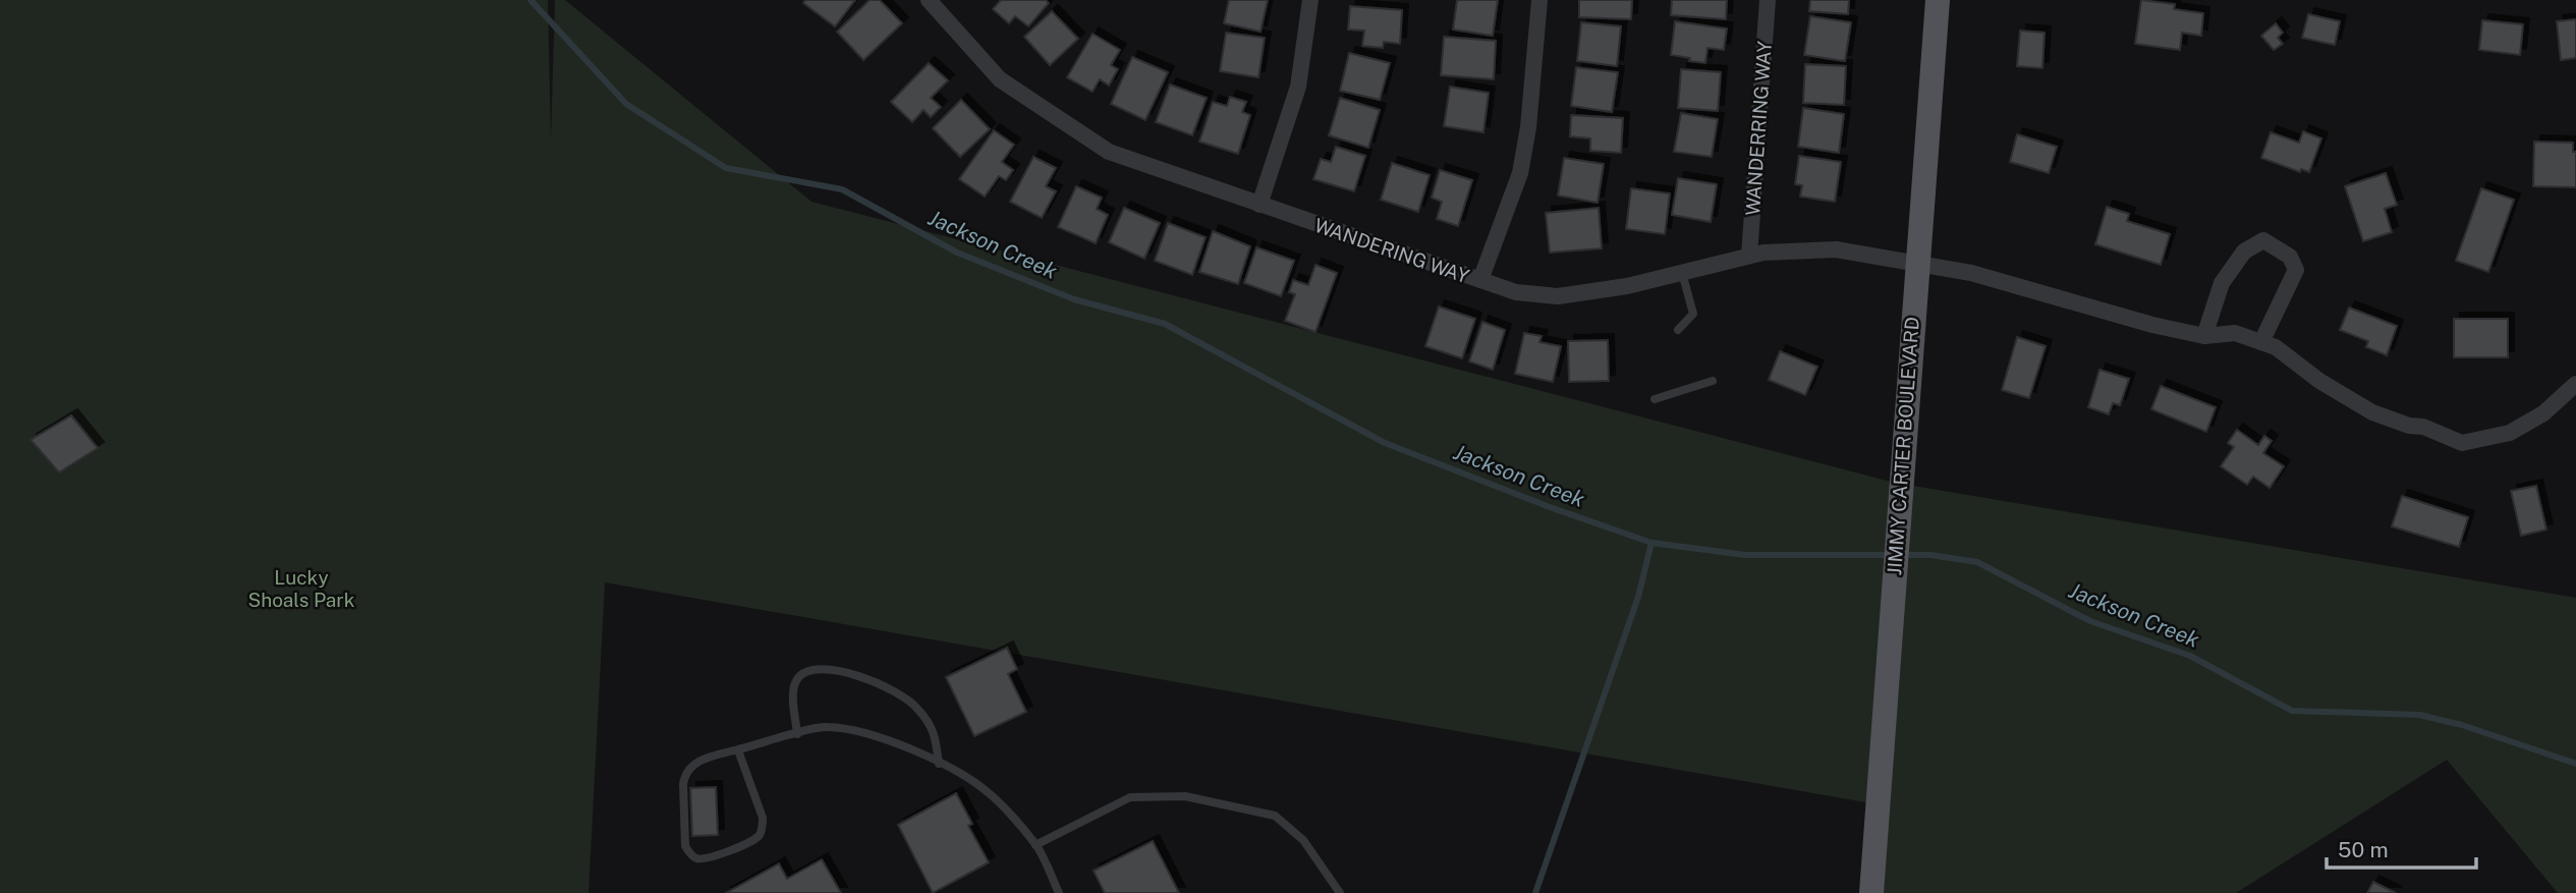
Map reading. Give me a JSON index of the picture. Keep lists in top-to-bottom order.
{
  "streets": {
    "main road": ["JIMMY CARTER BOULEVARD"],
    "street": ["WANDERRING WAY", "WANDERING WAY"]
  },
  "crossings": [
    ["WANDERRING WAY", "WANDERING WAY"],
    ["WANDERING WAY", "JIMMY CARTER BOULEVARD"]
  ],
  "water": ["Jackson Creek"],
  "parks": ["Lucky Shoals Park"],
  "scale_bar": "50 m"
}
